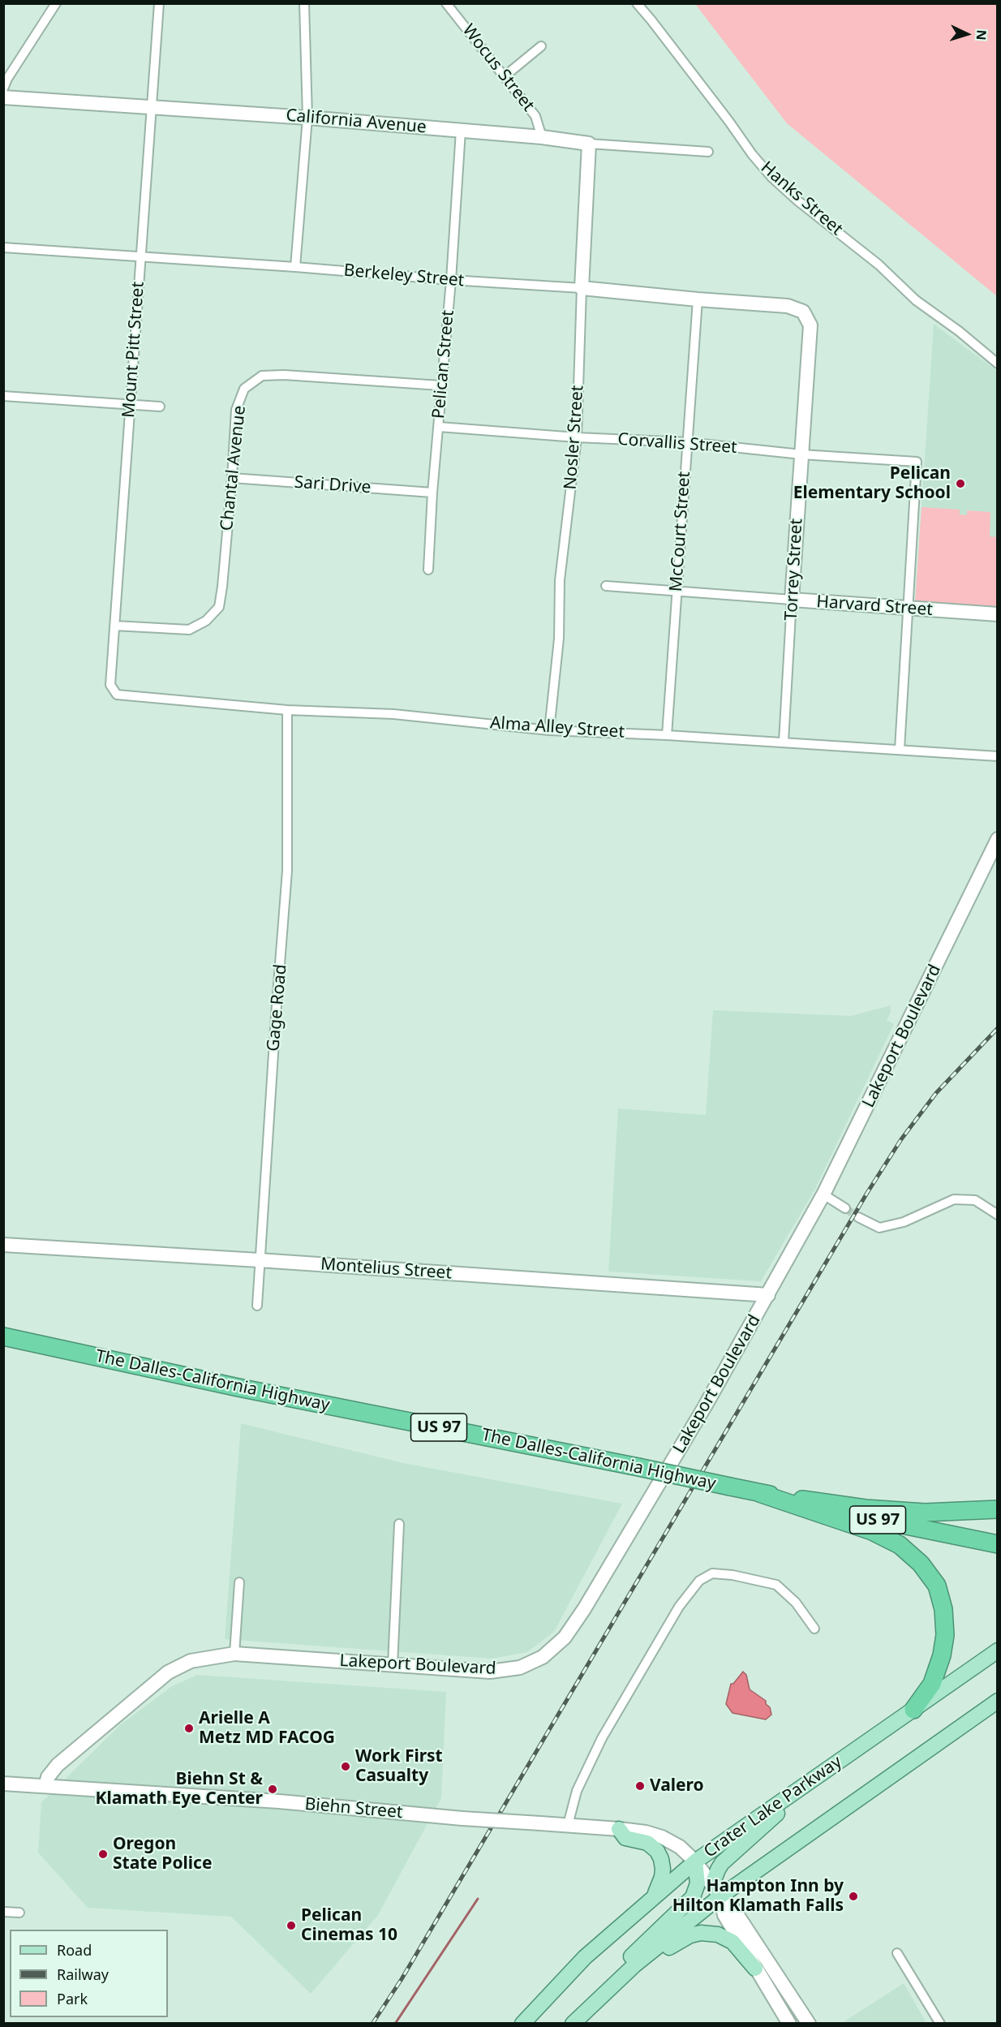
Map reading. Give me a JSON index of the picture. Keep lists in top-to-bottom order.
{
  "streets": {
    "highway": ["The Dalles-California Highway", "US 97"],
    "main road": ["Crater Lake Parkway"],
    "street": [
      "Wocus Street",
      "California Avenue",
      "Hanks Street",
      "Berkeley Street",
      "Mount Pitt Street",
      "Pelican Street",
      "Nosler Street",
      "Corvallis Street",
      "Chantal Avenue",
      "Sari Drive",
      "McCourt Street",
      "Torrey Street",
      "Harvard Street",
      "Alma Alley Street",
      "Gage Road",
      "Lakeport Boulevard",
      "Montelius Street",
      "Biehn Street"
    ]
  },
  "crossings": [
    ["Wocus Street", "California Avenue"],
    ["California Avenue", "Mount Pitt Street"],
    ["California Avenue", "Pelican Street"],
    ["California Avenue", "Nosler Street"],
    ["Berkeley Street", "Mount Pitt Street"],
    ["Berkeley Street", "Pelican Street"],
    ["Berkeley Street", "Nosler Street"],
    ["Berkeley Street", "McCourt Street"],
    ["Berkeley Street", "Torrey Street"],
    ["Mount Pitt Street", "Chantal Avenue"],
    ["Mount Pitt Street", "Alma Alley Street"],
    ["Pelican Street", "Corvallis Street"],
    ["Pelican Street", "Chantal Avenue"],
    ["Pelican Street", "Sari Drive"],
    ["Nosler Street", "Corvallis Street"],
    ["Nosler Street", "Alma Alley Street"],
    ["Corvallis Street", "McCourt Street"],
    ["Corvallis Street", "Torrey Street"],
    ["Corvallis Street", "Harvard Street"],
    ["Chantal Avenue", "Sari Drive"],
    ["McCourt Street", "Harvard Street"],
    ["McCourt Street", "Alma Alley Street"],
    ["Torrey Street", "Harvard Street"],
    ["Torrey Street", "Alma Alley Street"],
    ["Alma Alley Street", "Gage Road"],
    ["Gage Road", "Montelius Street"],
    ["Lakeport Boulevard", "Montelius Street"],
    ["Lakeport Boulevard", "Biehn Street"],
    ["The Dalles-California Highway", "US 97"],
    ["Crater Lake Parkway", "Biehn Street"]
  ],
  "places": [
    "Pelican Elementary School",
    "Arielle A Metz MD FACOG",
    "Work First Casualty",
    "Valero",
    "Biehn St & Klamath Eye Center",
    "Oregon State Police",
    "Hampton Inn by Hilton Klamath Falls",
    "Pelican Cinemas 10"
  ],
  "legend": ["Road", "Railway", "Park"],
  "north": "right"
}
